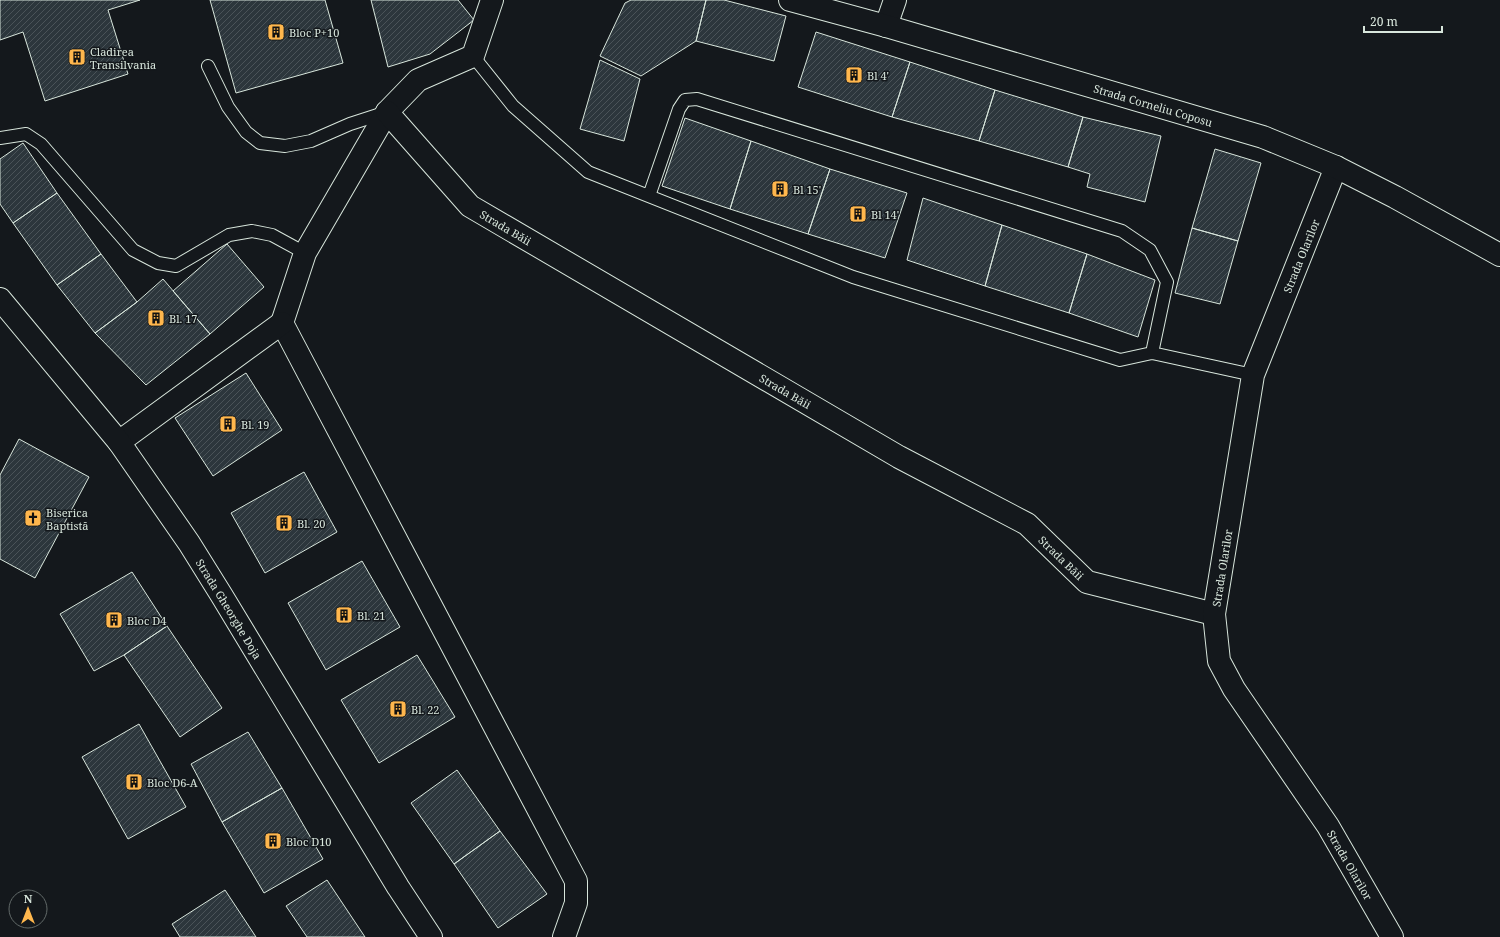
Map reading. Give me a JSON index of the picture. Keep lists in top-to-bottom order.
{
  "streets": {
    "street": [
      "Strada Corneliu Coposu",
      "Strada Băii",
      "Strada Olarilor",
      "Strada Gheorghe Doja"
    ]
  },
  "crossings": [
    ["Strada Corneliu Coposu", "Strada Olarilor"],
    ["Strada Băii", "Strada Olarilor"]
  ],
  "places": {
    "building": [
      "Bloc P+10",
      "Cladirea Transilvania",
      "Bl 4'",
      "Bl 15'",
      "Bl 14'",
      "Bl. 17",
      "Bl. 19",
      "Bl. 20",
      "Bl. 21",
      "Bloc D4",
      "Bl. 22",
      "Bloc D6-A",
      "Bloc D10"
    ],
    "church": ["Biserica Baptistă"]
  },
  "scale_bar": "20 m",
  "north": "top"
}
